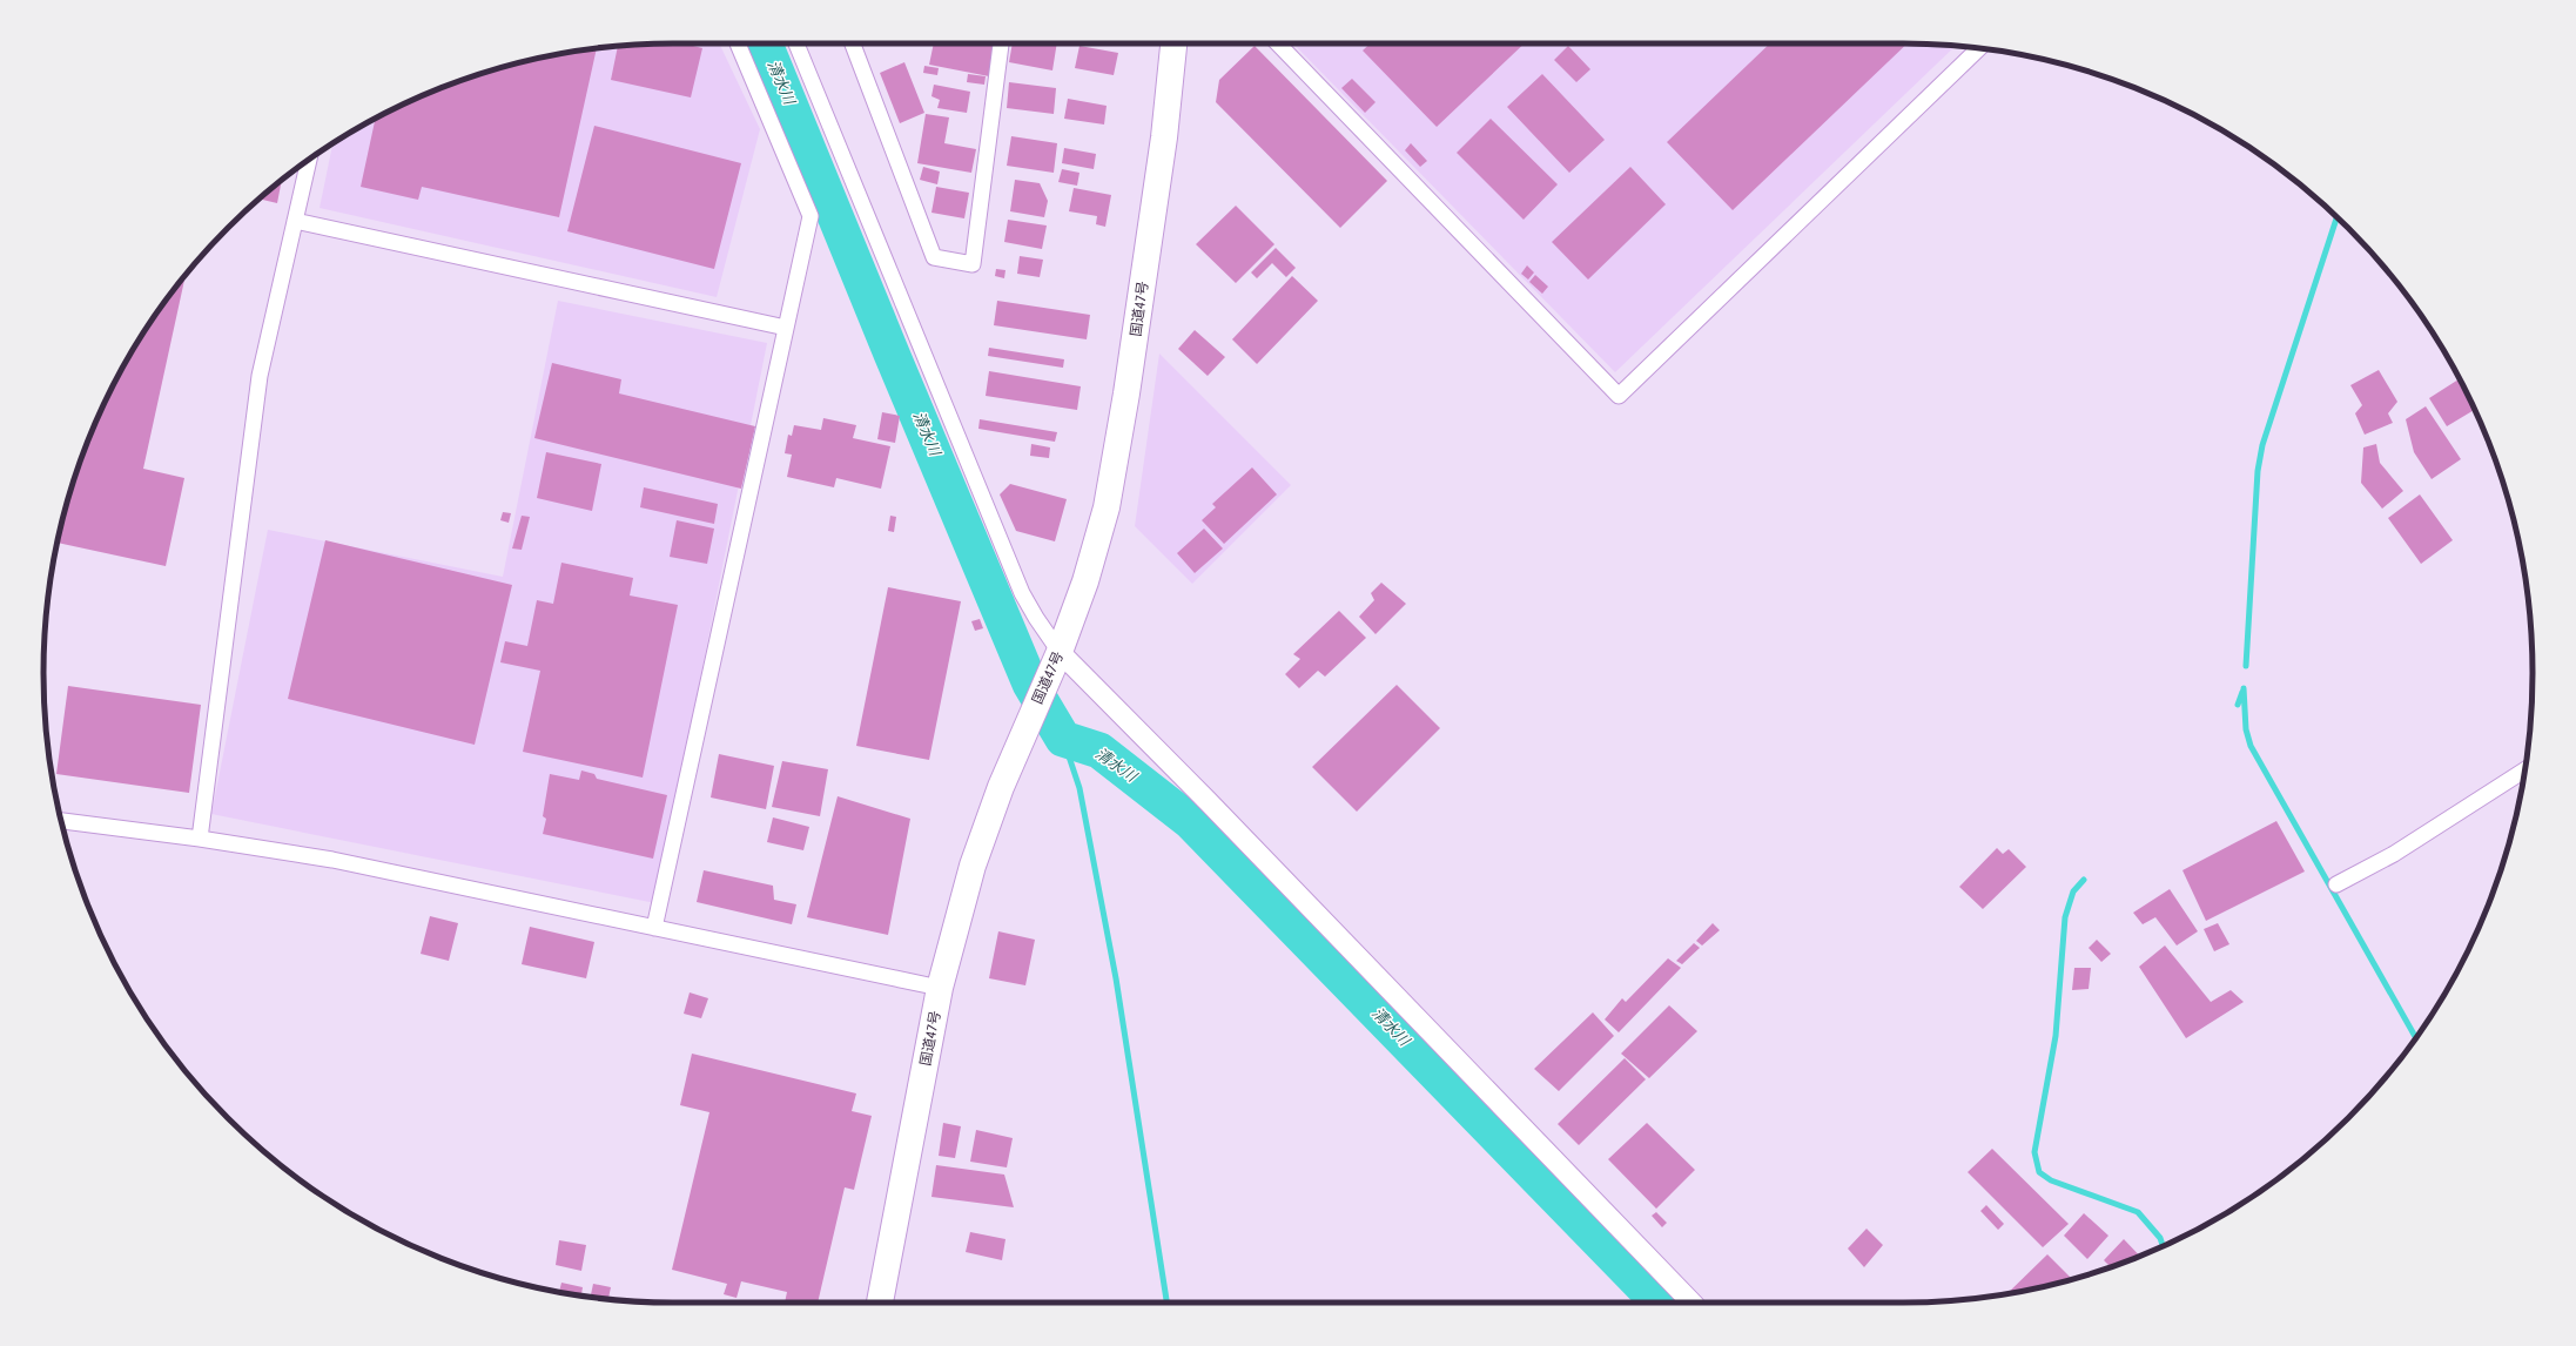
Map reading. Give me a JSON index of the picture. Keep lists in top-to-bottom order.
{
  "streets": {
    "highway": ["国道47号"]
  },
  "water": ["清水川"]
}
